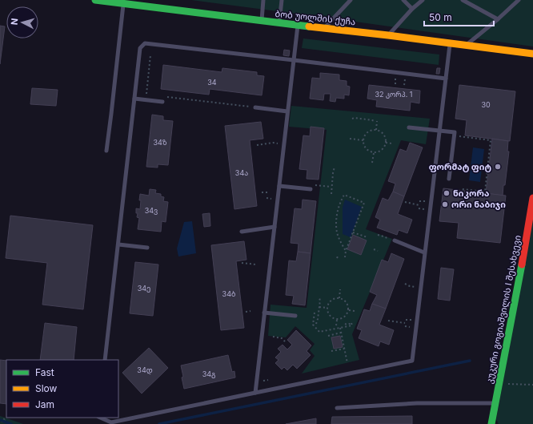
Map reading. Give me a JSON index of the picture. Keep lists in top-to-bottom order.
{
  "streets": {
    "street": ["ბობ უოლშის ქუჩა", "კუკური გოგიაშვილის I შესახვევი"]
  },
  "places": ["ფორმატ ფიტ", "ნიკორა", "ორი ნაბიჯი"],
  "house_numbers": [
    "34",
    "32 კორპ. 1",
    "30",
    "34ზ",
    "34ა",
    "34ვ",
    "34ე",
    "34ბ",
    "34დ",
    "34გ"
  ],
  "legend": ["Fast", "Slow", "Jam"],
  "scale_bar": "50 m",
  "north": "left"
}
